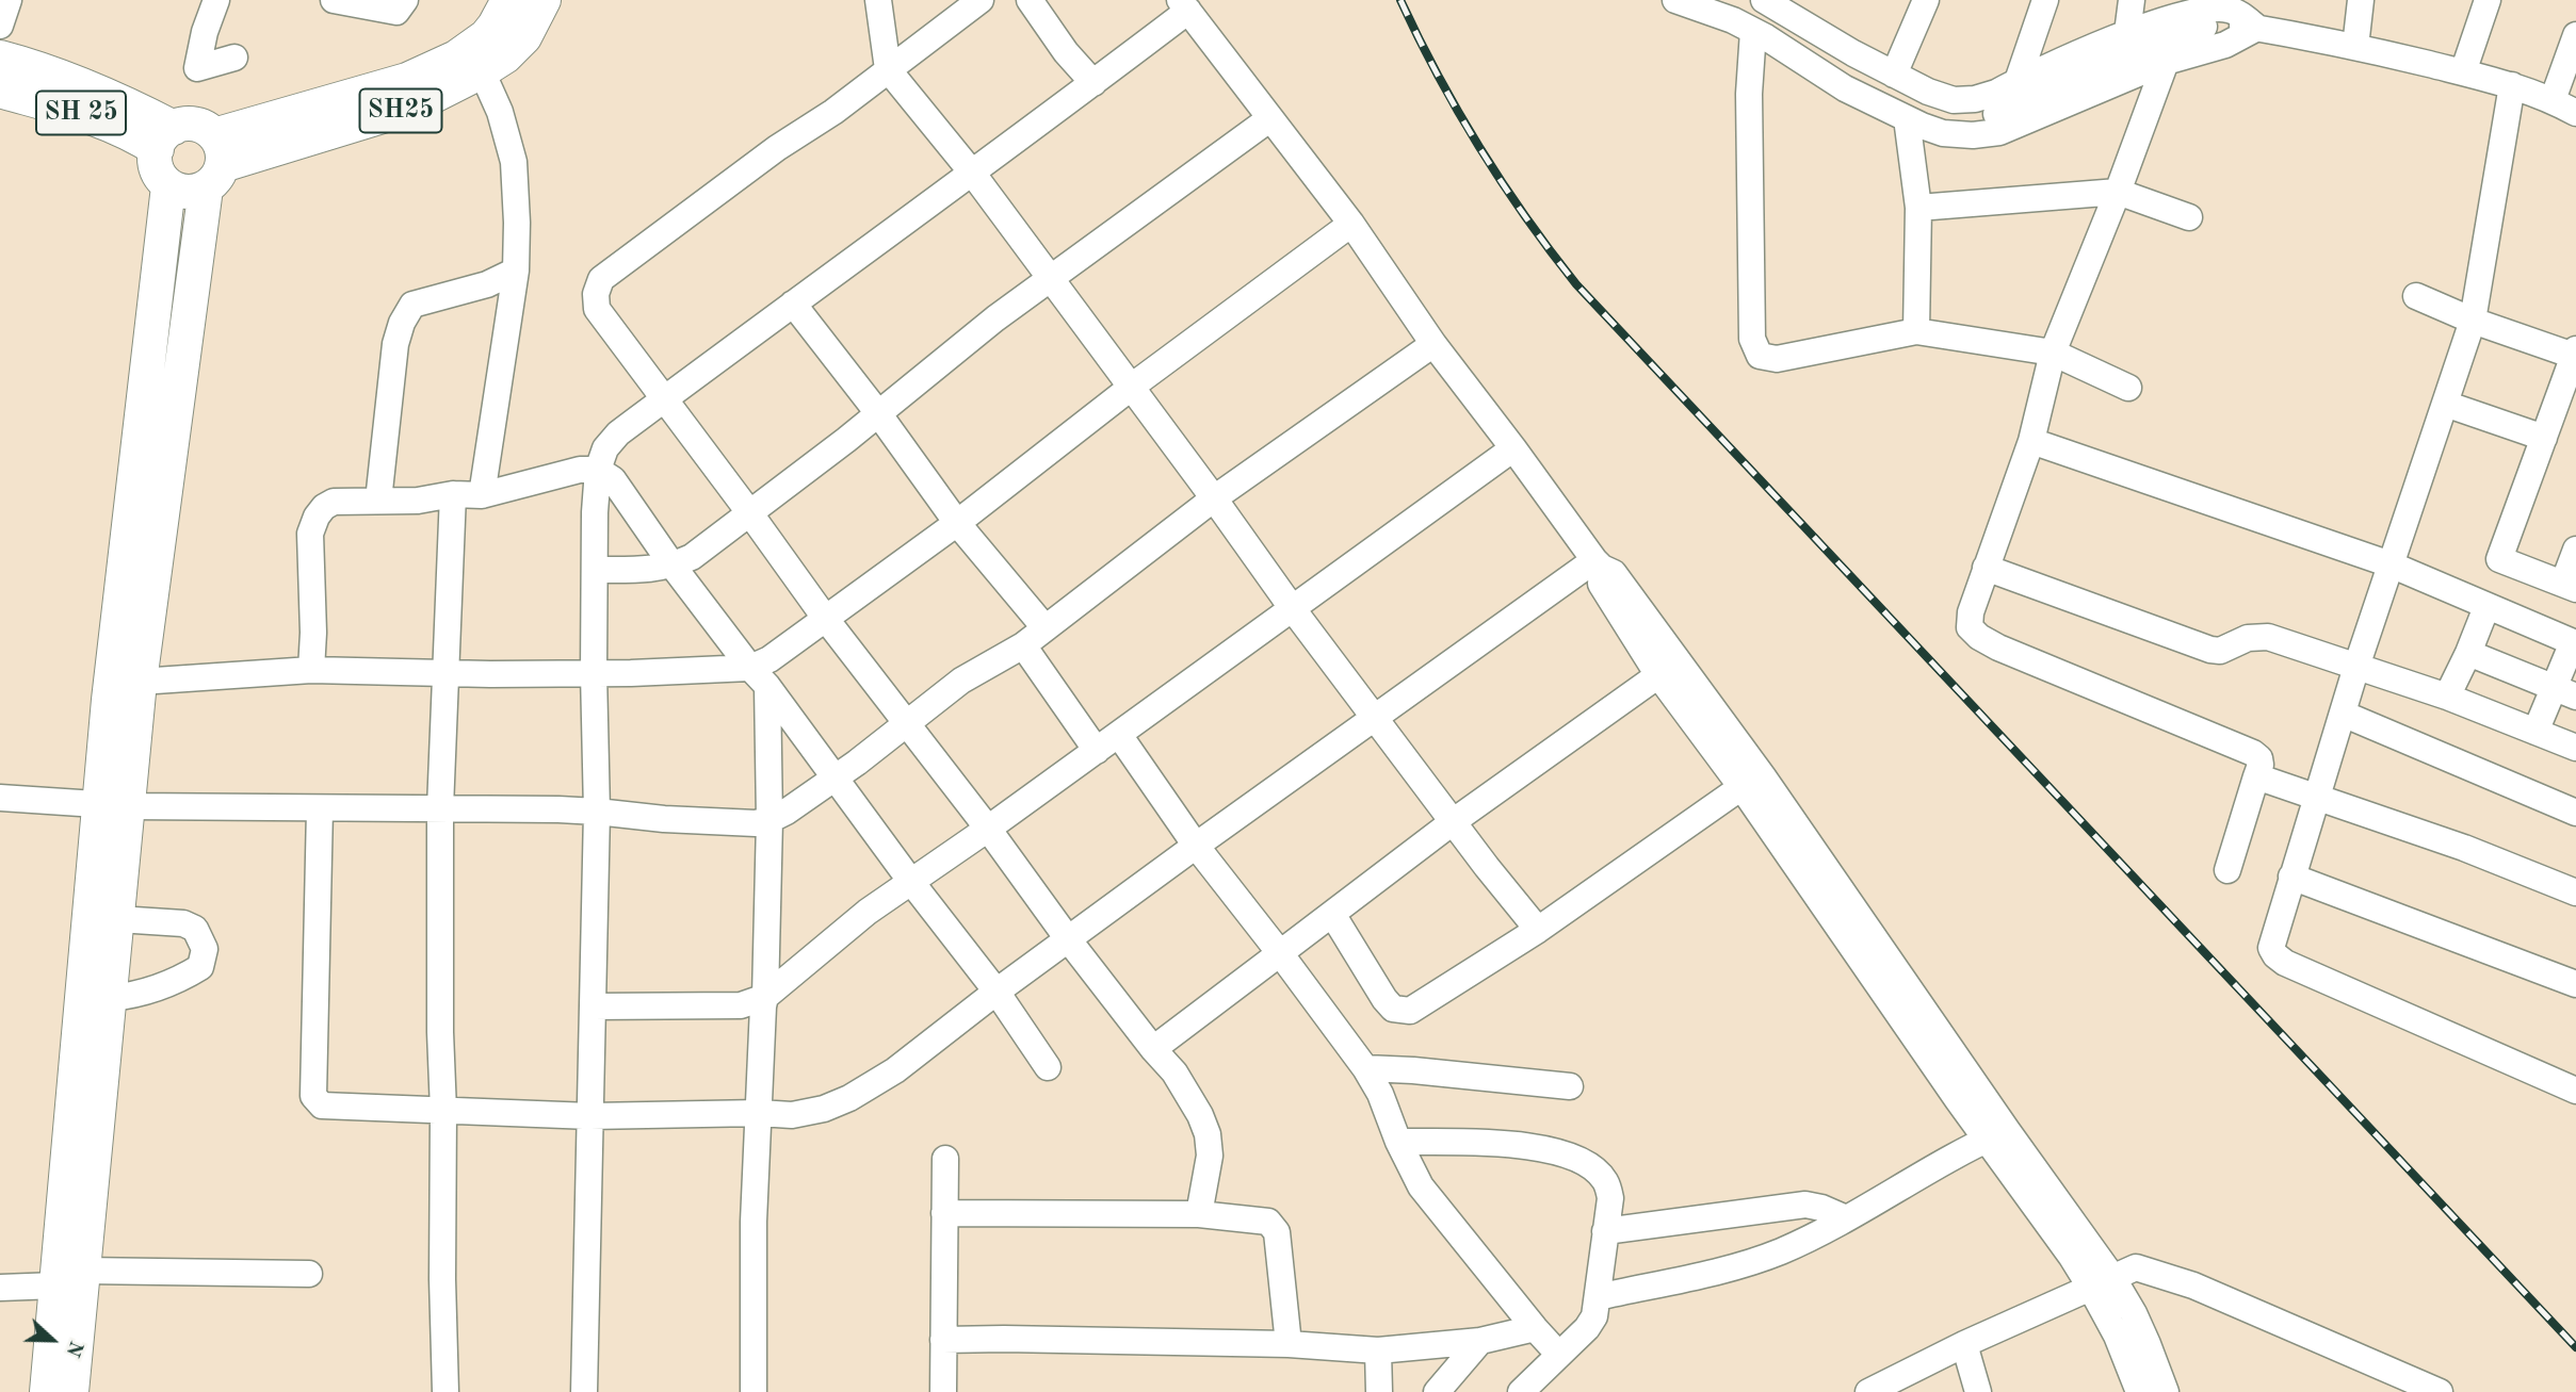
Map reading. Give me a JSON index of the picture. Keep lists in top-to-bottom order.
{
  "streets": {
    "main road": ["SH25", "SH 25"]
  },
  "crossings": [
    ["SH25", "SH 25"]
  ],
  "north": "right"
}
